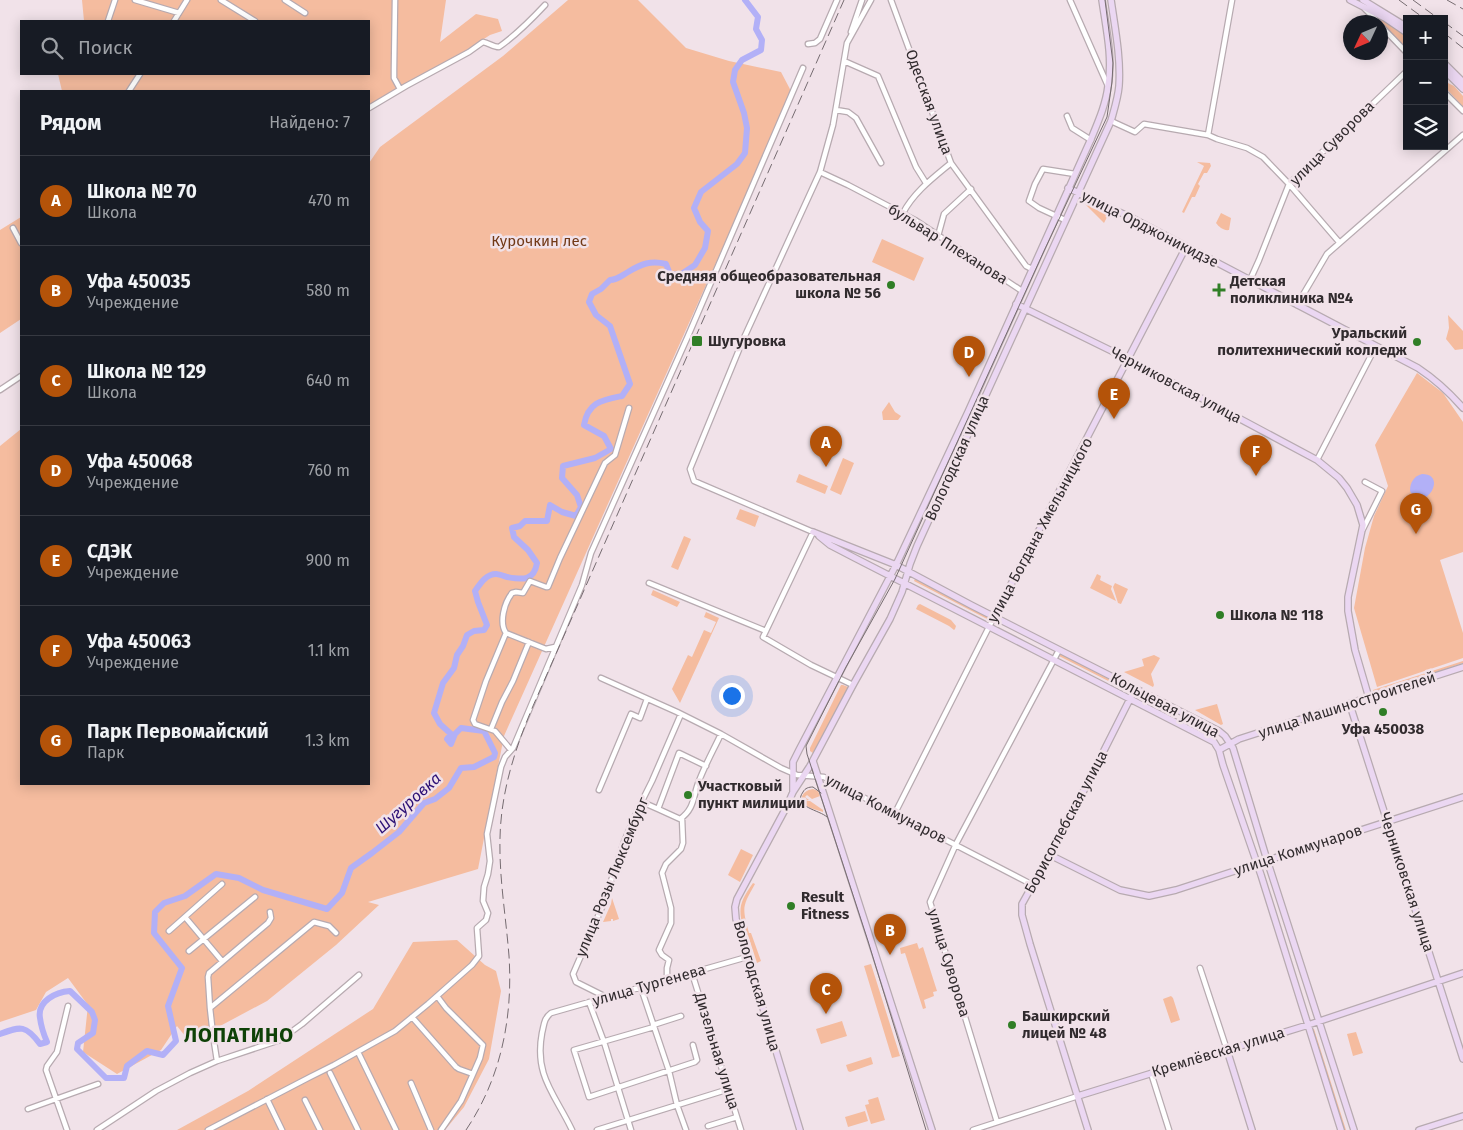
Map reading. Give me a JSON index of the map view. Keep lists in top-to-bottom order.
{
  "streets": {
    "main road": [
      "улица Орджоникидзе",
      "Черниковская улица",
      "Вологодская улица",
      "улица Богдана Хмельницкого",
      "Кольцевая улица",
      "улица Машиностроителей",
      "улица Коммунаров",
      "Борисоглебская улица",
      "Кремлёвская улица"
    ],
    "street": [
      "Одесская улица",
      "улица Суворова",
      "бульвар Плеханова",
      "улица Розы Люксембург",
      "улица Тургенева",
      "Дизельная улица"
    ]
  },
  "crossings": [
    ["Одесская улица", "Вологодская улица"],
    ["улица Суворова", "улица Орджоникидзе"],
    ["улица Суворова", "Кольцевая улица"],
    ["улица Суворова", "улица Коммунаров"],
    ["улица Суворова", "Кремлёвская улица"],
    ["улица Орджоникидзе", "Вологодская улица"],
    ["улица Орджоникидзе", "улица Богдана Хмельницкого"],
    ["бульвар Плеханова", "Вологодская улица"],
    ["бульвар Плеханова", "Кольцевая улица"],
    ["Черниковская улица", "Вологодская улица"],
    ["Черниковская улица", "улица Богдана Хмельницкого"],
    ["Черниковская улица", "улица Машиностроителей"],
    ["Черниковская улица", "улица Коммунаров"],
    ["Черниковская улица", "Кремлёвская улица"],
    ["Вологодская улица", "Кольцевая улица"],
    ["Вологодская улица", "улица Коммунаров"],
    ["Вологодская улица", "улица Тургенева"],
    ["улица Богдана Хмельницкого", "Кольцевая улица"],
    ["улица Богдана Хмельницкого", "улица Коммунаров"],
    ["Кольцевая улица", "улица Машиностроителей"],
    ["Кольцевая улица", "улица Коммунаров"],
    ["Кольцевая улица", "Борисоглебская улица"],
    ["Кольцевая улица", "Кремлёвская улица"],
    ["улица Коммунаров", "Борисоглебская улица"],
    ["улица Коммунаров", "улица Розы Люксембург"],
    ["Борисоглебская улица", "Кремлёвская улица"],
    ["улица Розы Люксембург", "улица Тургенева"],
    ["улица Тургенева", "Дизельная улица"]
  ],
  "districts": ["ЛОПАТИНО"],
  "water": ["Шугуровка"],
  "parks": ["Курочкин лес"],
  "places": {
    "other": [
      "Средняя общеобразовательная школа № 56",
      "Уральский политехнический колледж",
      "Школа № 118",
      "Уфа 450038",
      "Участковый пункт милиции",
      "Result Fitness",
      "Башкирский лицей № 48"
    ],
    "health": ["Детская поликлиника №4"],
    "transit": ["Шугуровка"]
  },
  "north": "bottom left",
  "page": {
    "map_buttons": ["+", "−"],
    "search": "Поиск",
    "heading": ["Рядом", "Найдено: 7"],
    "list": [
      {
        "mark": "A",
        "name": "Школа № 70",
        "note": "Школа",
        "value": "470 m"
      },
      {
        "mark": "B",
        "name": "Уфа 450035",
        "note": "Учреждение",
        "value": "580 m"
      },
      {
        "mark": "C",
        "name": "Школа № 129",
        "note": "Школа",
        "value": "640 m"
      },
      {
        "mark": "D",
        "name": "Уфа 450068",
        "note": "Учреждение",
        "value": "760 m"
      },
      {
        "mark": "E",
        "name": "СДЭК",
        "note": "Учреждение",
        "value": "900 m"
      },
      {
        "mark": "F",
        "name": "Уфа 450063",
        "note": "Учреждение",
        "value": "1.1 km"
      },
      {
        "mark": "G",
        "name": "Парк Первомайский",
        "note": "Парк",
        "value": "1.3 km"
      }
    ],
    "pins": [
      "D",
      "E",
      "A",
      "F",
      "G",
      "B",
      "C"
    ]
  }
}
